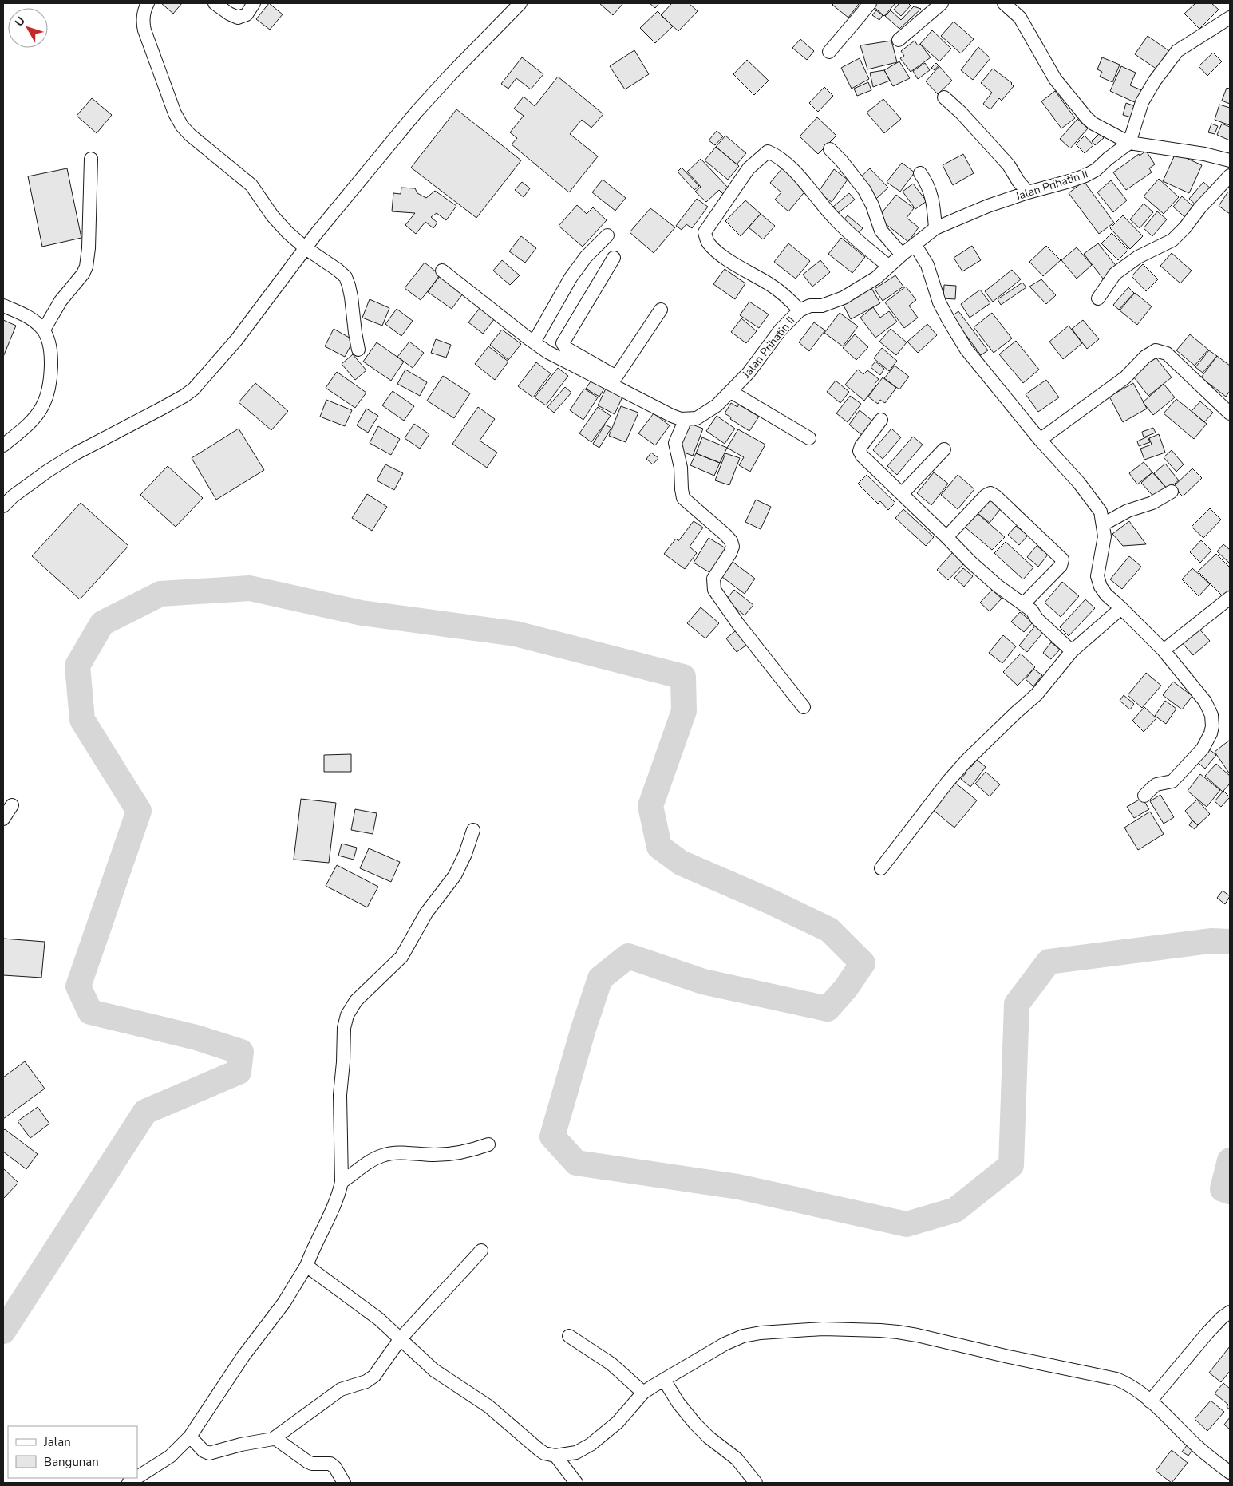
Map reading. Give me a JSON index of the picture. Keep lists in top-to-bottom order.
{
  "streets": {
    "street": ["Jalan Prihatin II"]
  },
  "legend": ["Jalan", "Bangunan"],
  "north": "top left"
}
